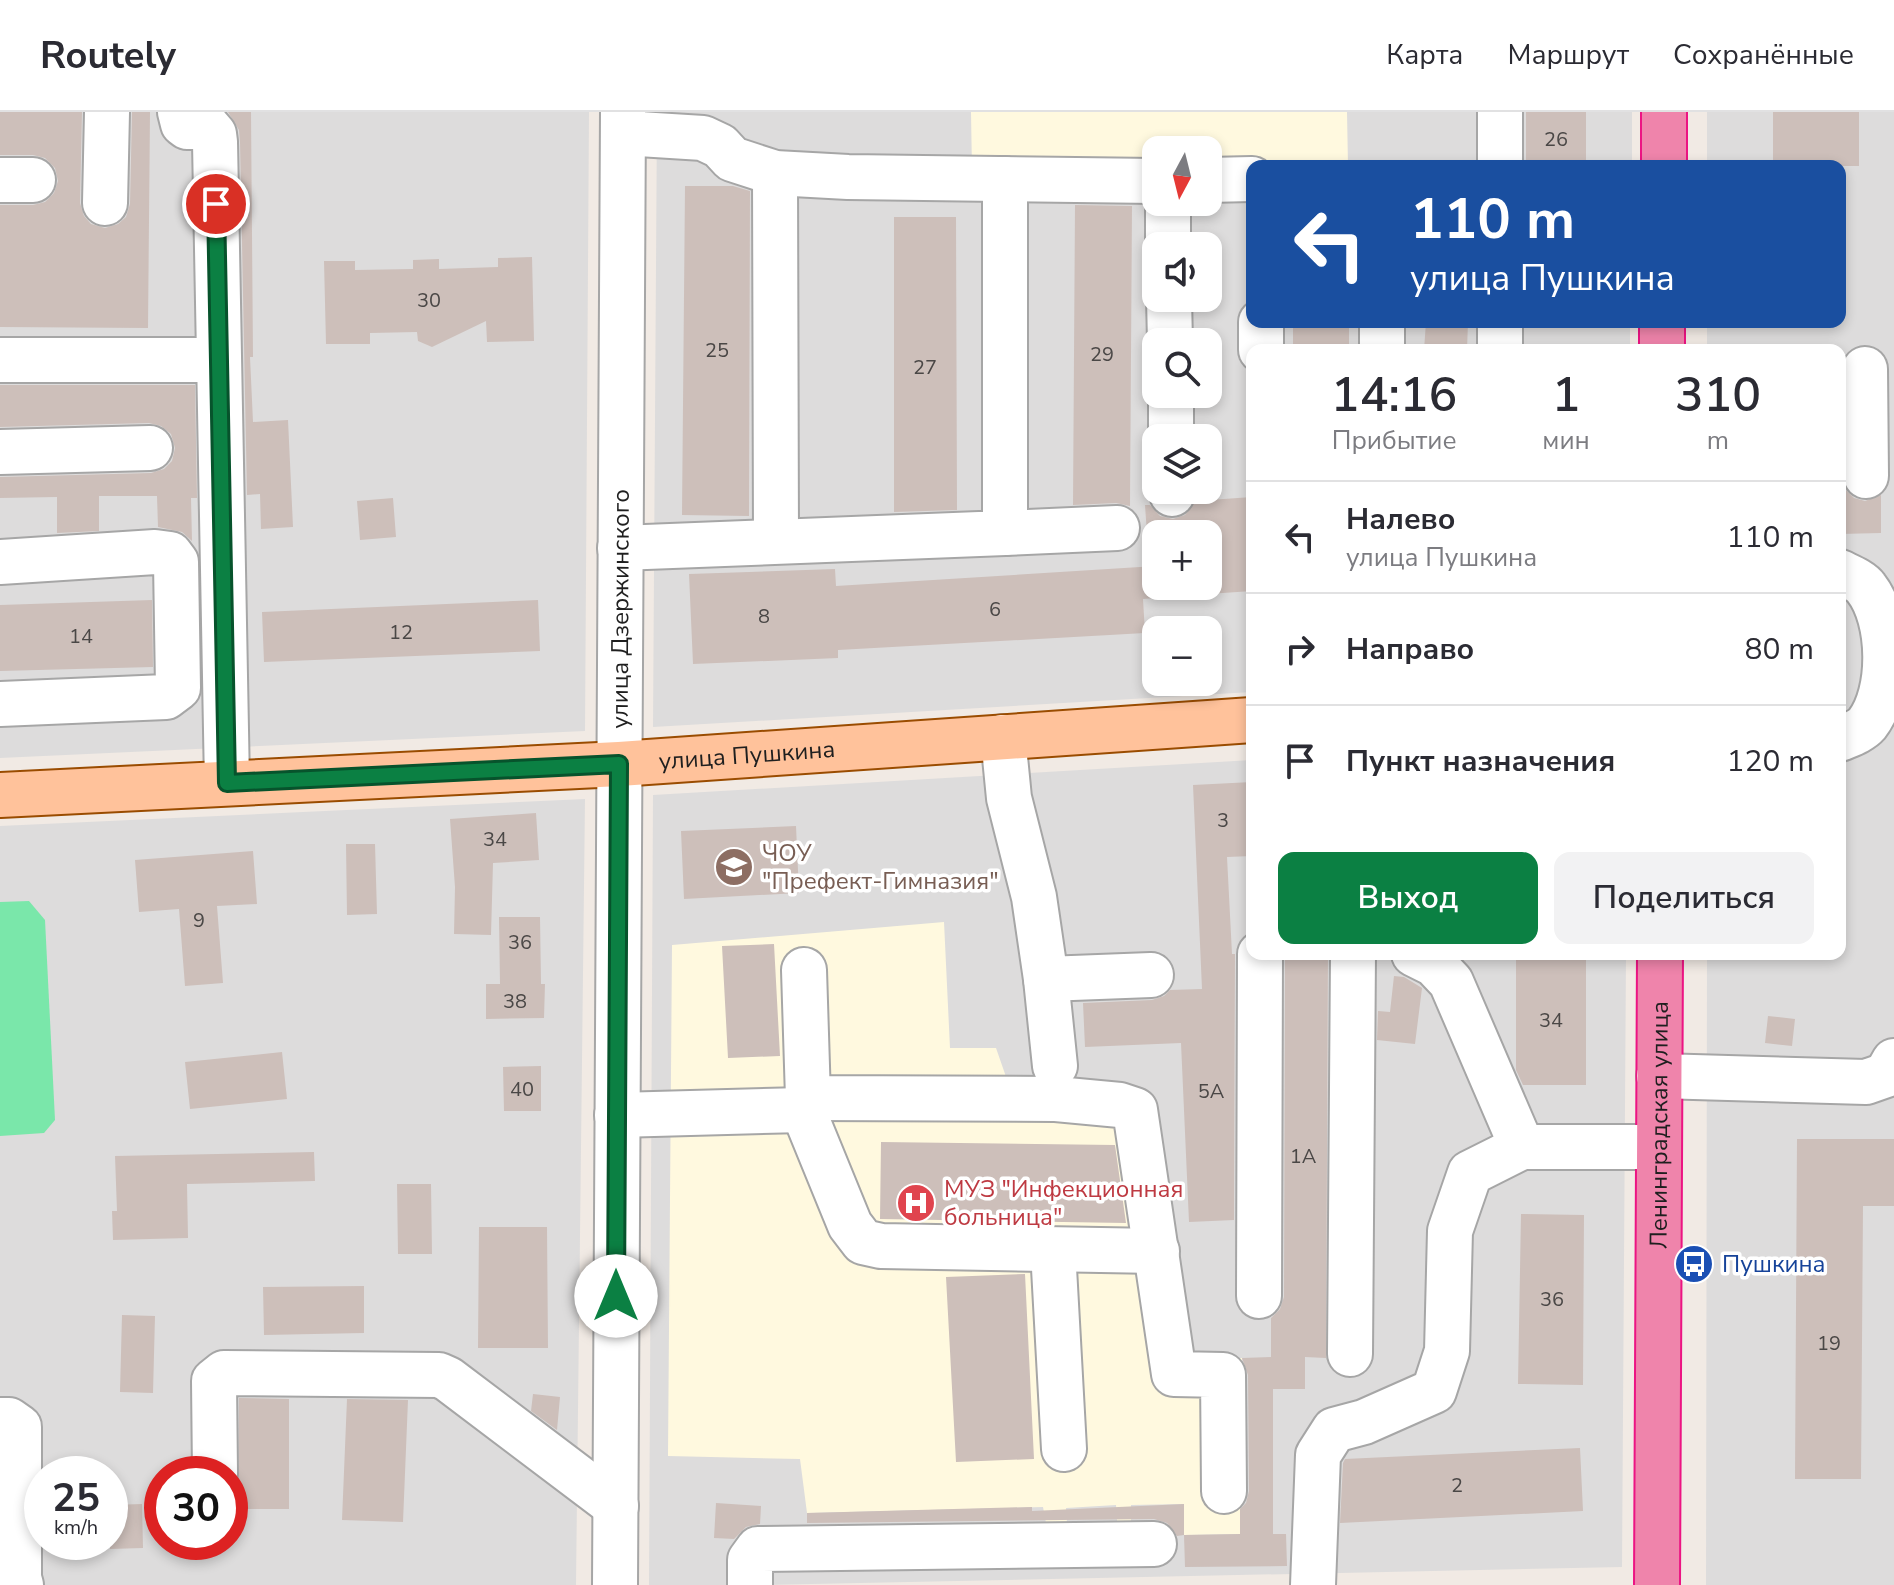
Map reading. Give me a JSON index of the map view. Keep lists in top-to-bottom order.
{
  "streets": {
    "highway": ["Ленинградская улица"],
    "main road": ["улица Пушкина"],
    "street": ["улица Дзержинского"]
  },
  "crossings": [
    ["улица Дзержинского", "улица Пушкина"]
  ],
  "places": {
    "school or university": ["ЧОУ \"Префект-Гимназия\""],
    "hospital": ["МУЗ \"Инфекционная больница\""],
    "bus stop": ["Пушкина"]
  },
  "house_numbers": [
    "26",
    "30",
    "25",
    "29",
    "27",
    "6",
    "8",
    "12",
    "14",
    "3",
    "34",
    "9",
    "36",
    "38",
    "34",
    "40",
    "5А",
    "1А",
    "36",
    "19",
    "2"
  ],
  "north": "bottom",
  "page": {
    "header": "Routely",
    "nav": ["Карта", "Маршрут", "Сохранённые"],
    "map_buttons": ["+", "−"],
    "turn": ["110 m", "улица Пушкина"],
    "eta": [
      "14:16",
      "Прибытие",
      "1",
      "мин",
      "310",
      "m"
    ],
    "list": [
      {
        "name": "Налево",
        "note": "улица Пушкина",
        "value": "110 m"
      },
      {
        "name": "Направо",
        "value": "80 m"
      },
      {
        "name": "Пункт назначения",
        "value": "120 m"
      }
    ],
    "buttons": ["Выход", "Поделиться"],
    "speed": "25 km/h",
    "limit": "30"
  }
}
